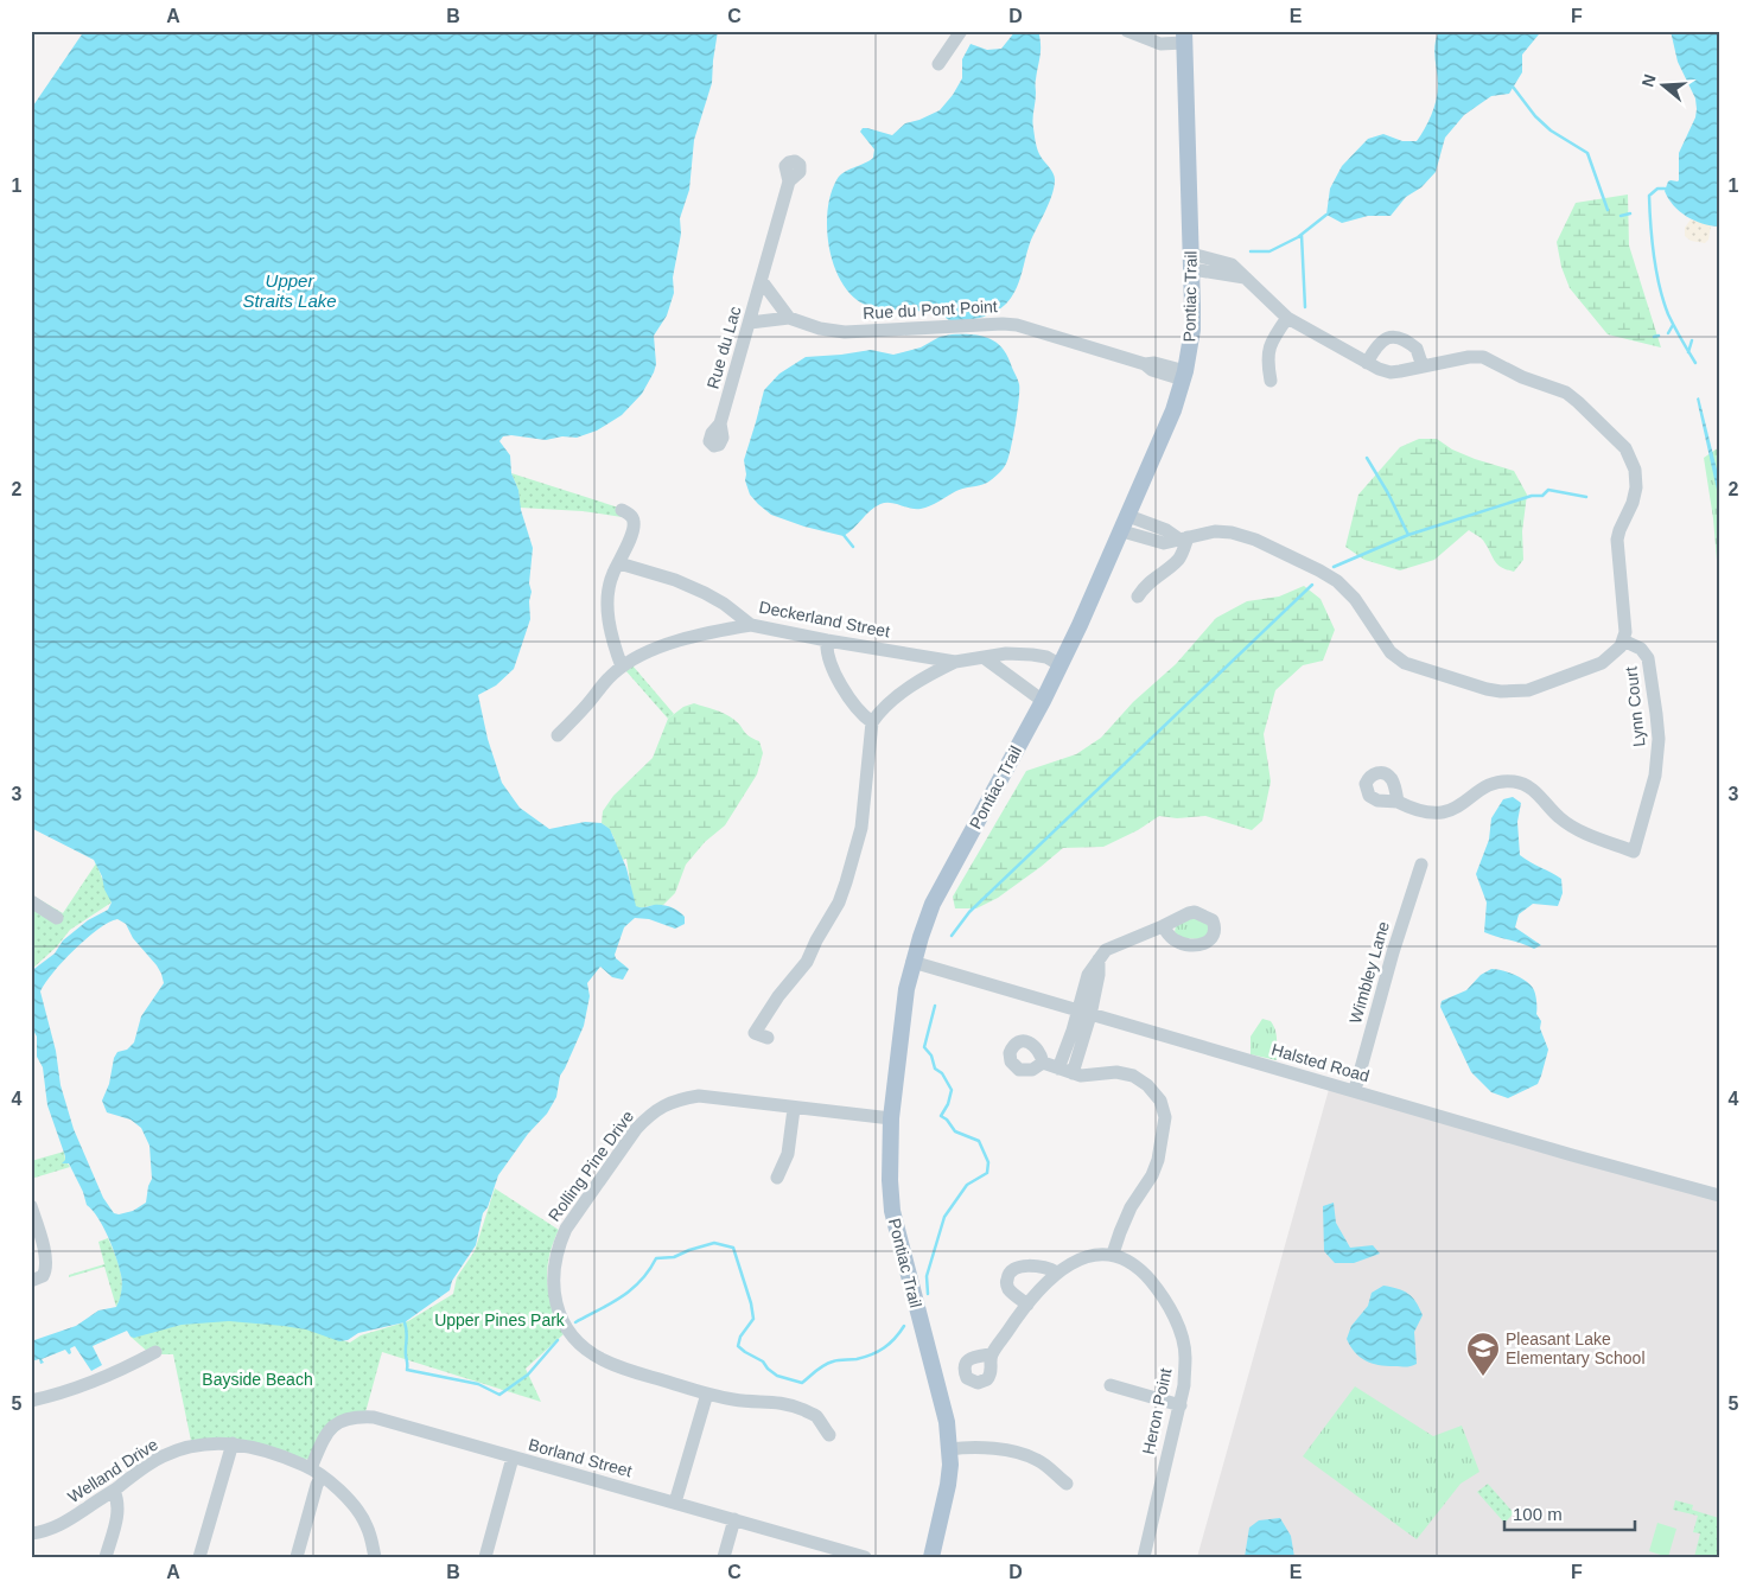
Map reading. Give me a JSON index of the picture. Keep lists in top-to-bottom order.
{
  "streets": {
    "main road": ["Pontiac Trail"],
    "street": [
      "Rue du Pont Point",
      "Rue du Lac",
      "Deckerland Street",
      "Lynn Court",
      "Wimbley Lane",
      "Halsted Road",
      "Rolling Pine Drive",
      "Heron Point",
      "Borland Street",
      "Welland Drive"
    ]
  },
  "crossings": [
    ["Pontiac Trail", "Rue du Pont Point"],
    ["Pontiac Trail", "Deckerland Street"],
    ["Pontiac Trail", "Halsted Road"],
    ["Pontiac Trail", "Rolling Pine Drive"],
    ["Rue du Pont Point", "Rue du Lac"],
    ["Wimbley Lane", "Halsted Road"],
    ["Borland Street", "Welland Drive"]
  ],
  "water": ["Upper Straits Lake"],
  "parks": ["Upper Pines Park", "Bayside Beach"],
  "places": {
    "school or university": ["Pleasant Lake Elementary School"]
  },
  "scale_bar": "100 m",
  "north": "left",
  "grid": {
    "columns": [
      "A",
      "B",
      "C",
      "D",
      "E",
      "F"
    ],
    "rows": [
      "1",
      "2",
      "3",
      "4",
      "5"
    ]
  }
}
